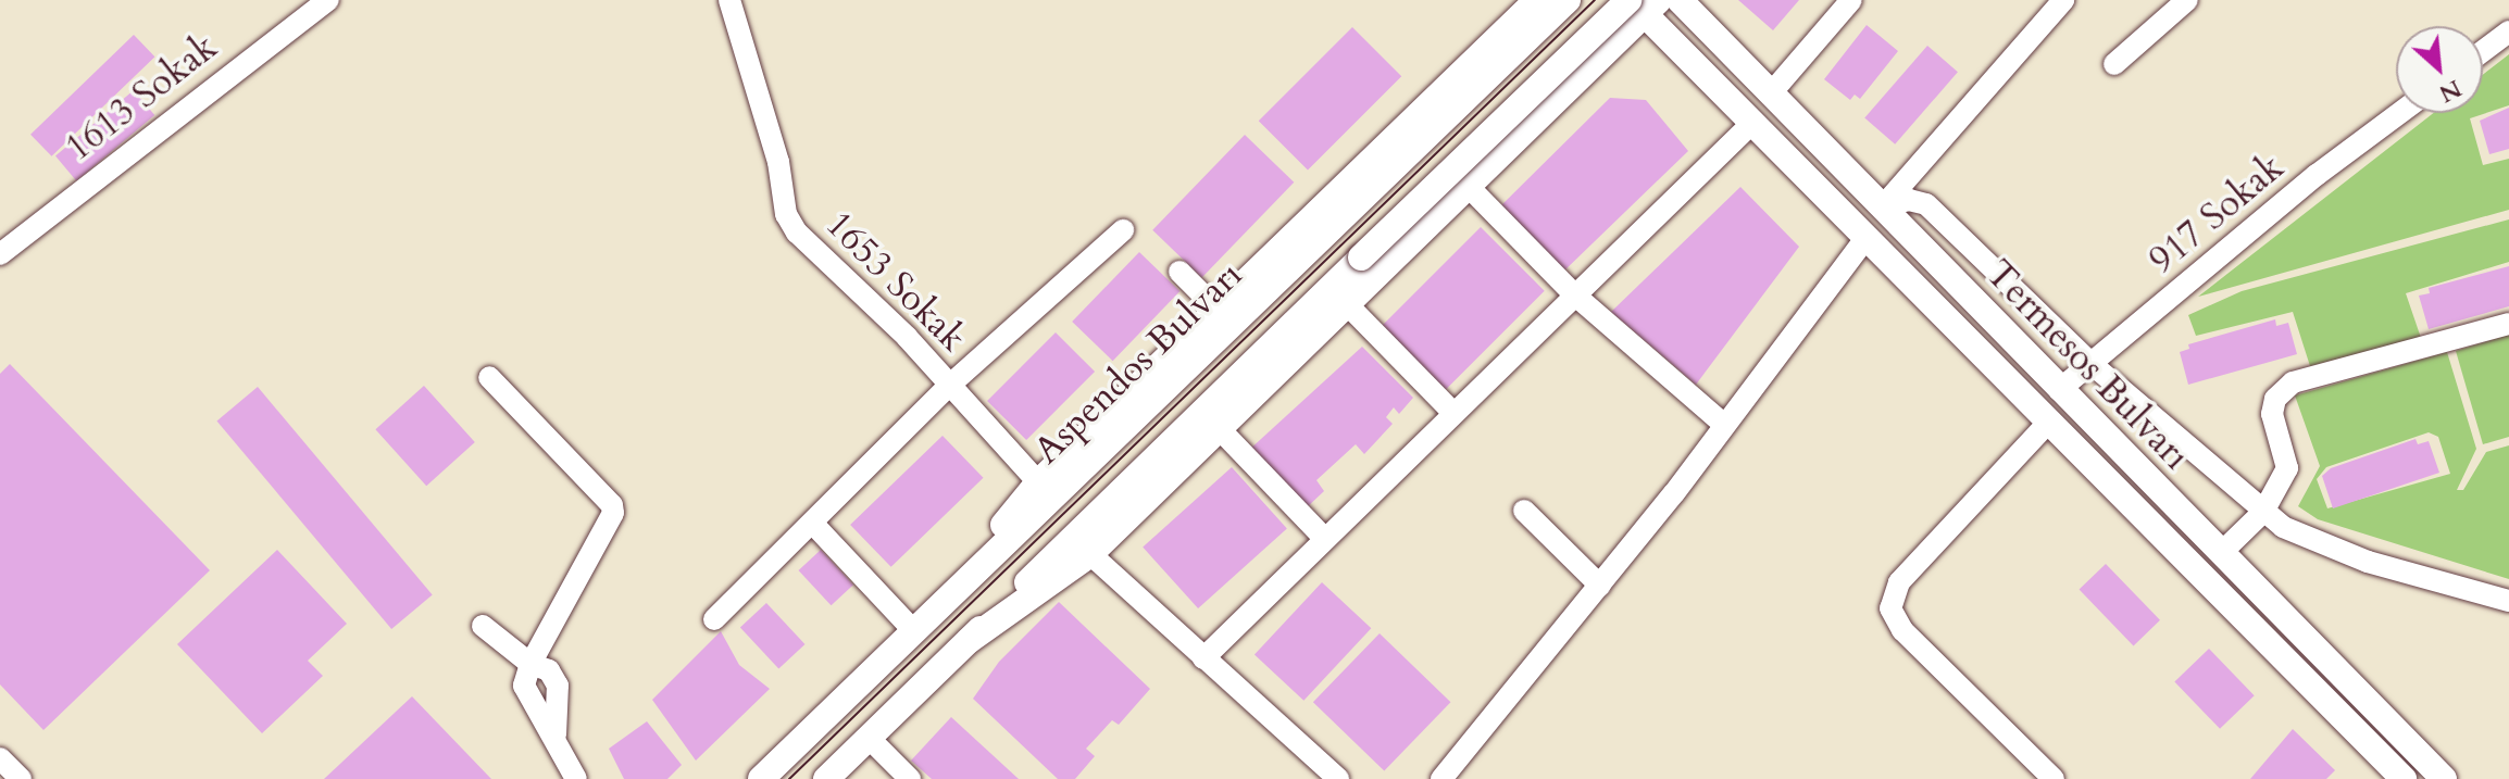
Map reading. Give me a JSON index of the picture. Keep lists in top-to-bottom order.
{
  "streets": {
    "main road": ["Aspendos Bulvarı", "Termesos Bulvarı"],
    "street": ["1613 Sokak", "917 Sokak", "1653 Sokak"]
  },
  "crossings": [
    ["917 Sokak", "Termesos Bulvarı"]
  ],
  "north": "bottom right"
}
